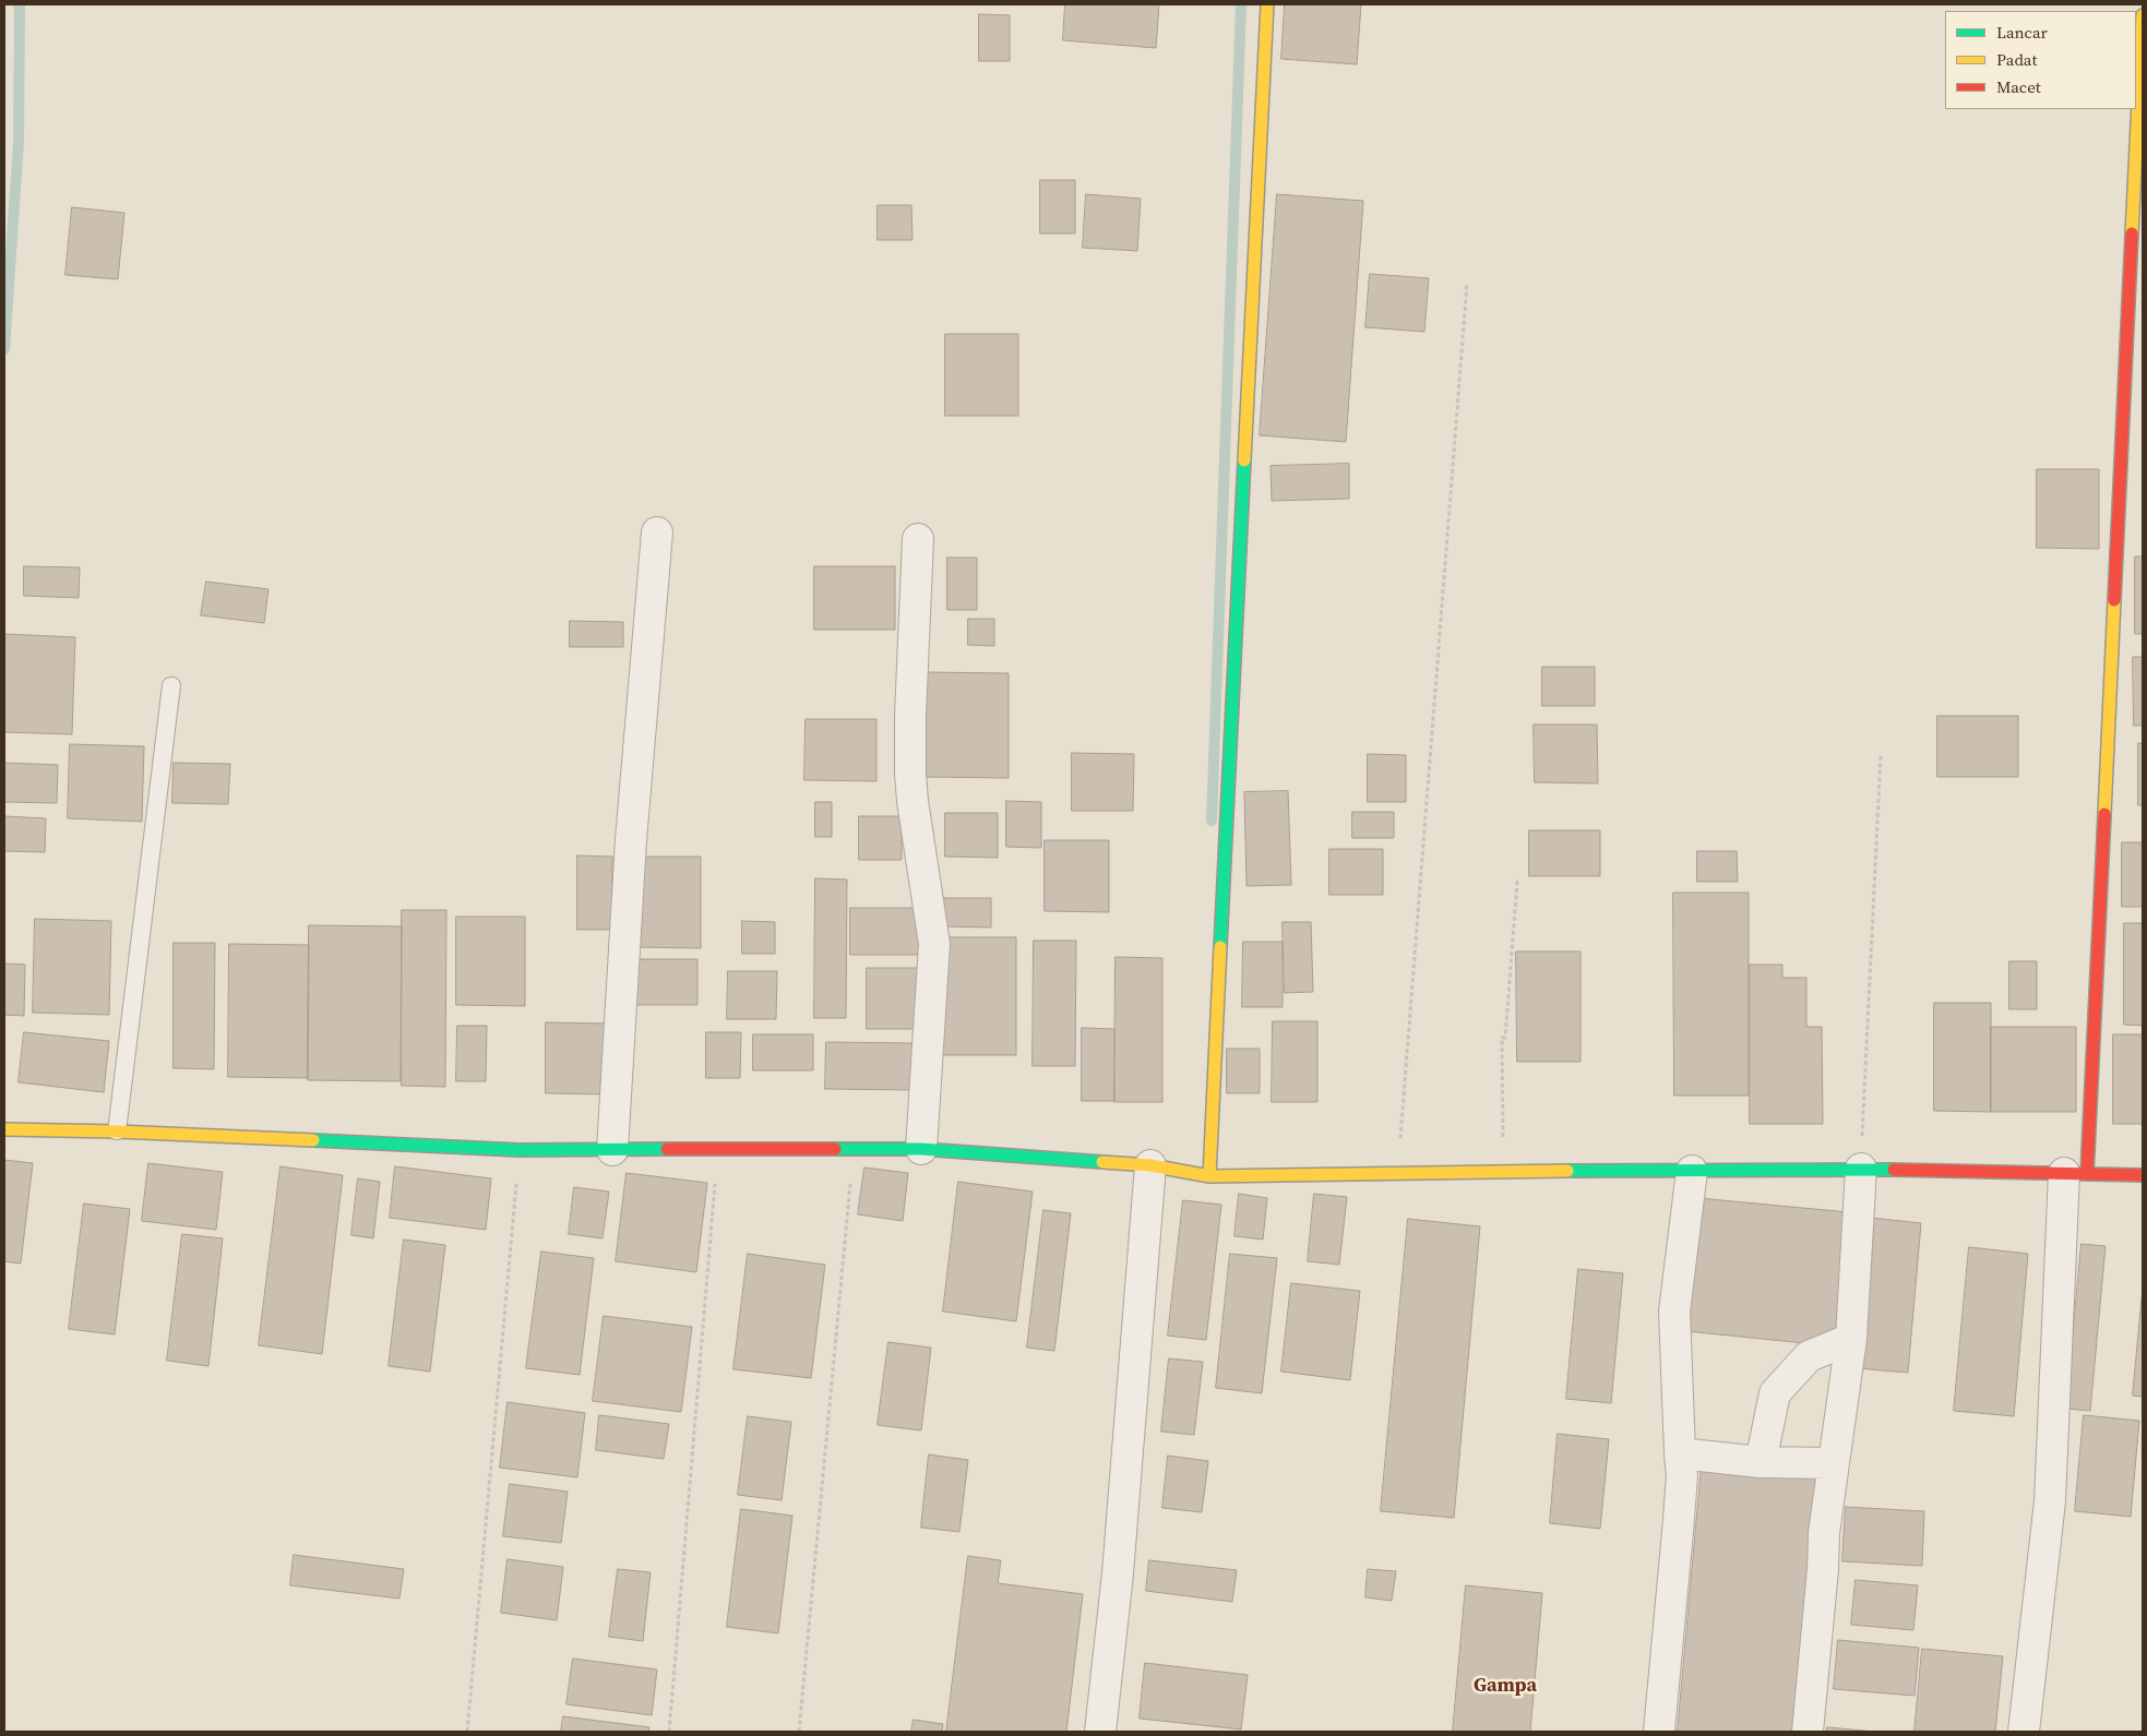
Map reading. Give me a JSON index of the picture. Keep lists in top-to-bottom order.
{
  "districts": ["Gampa"],
  "legend": ["Lancar", "Padat", "Macet"]
}
